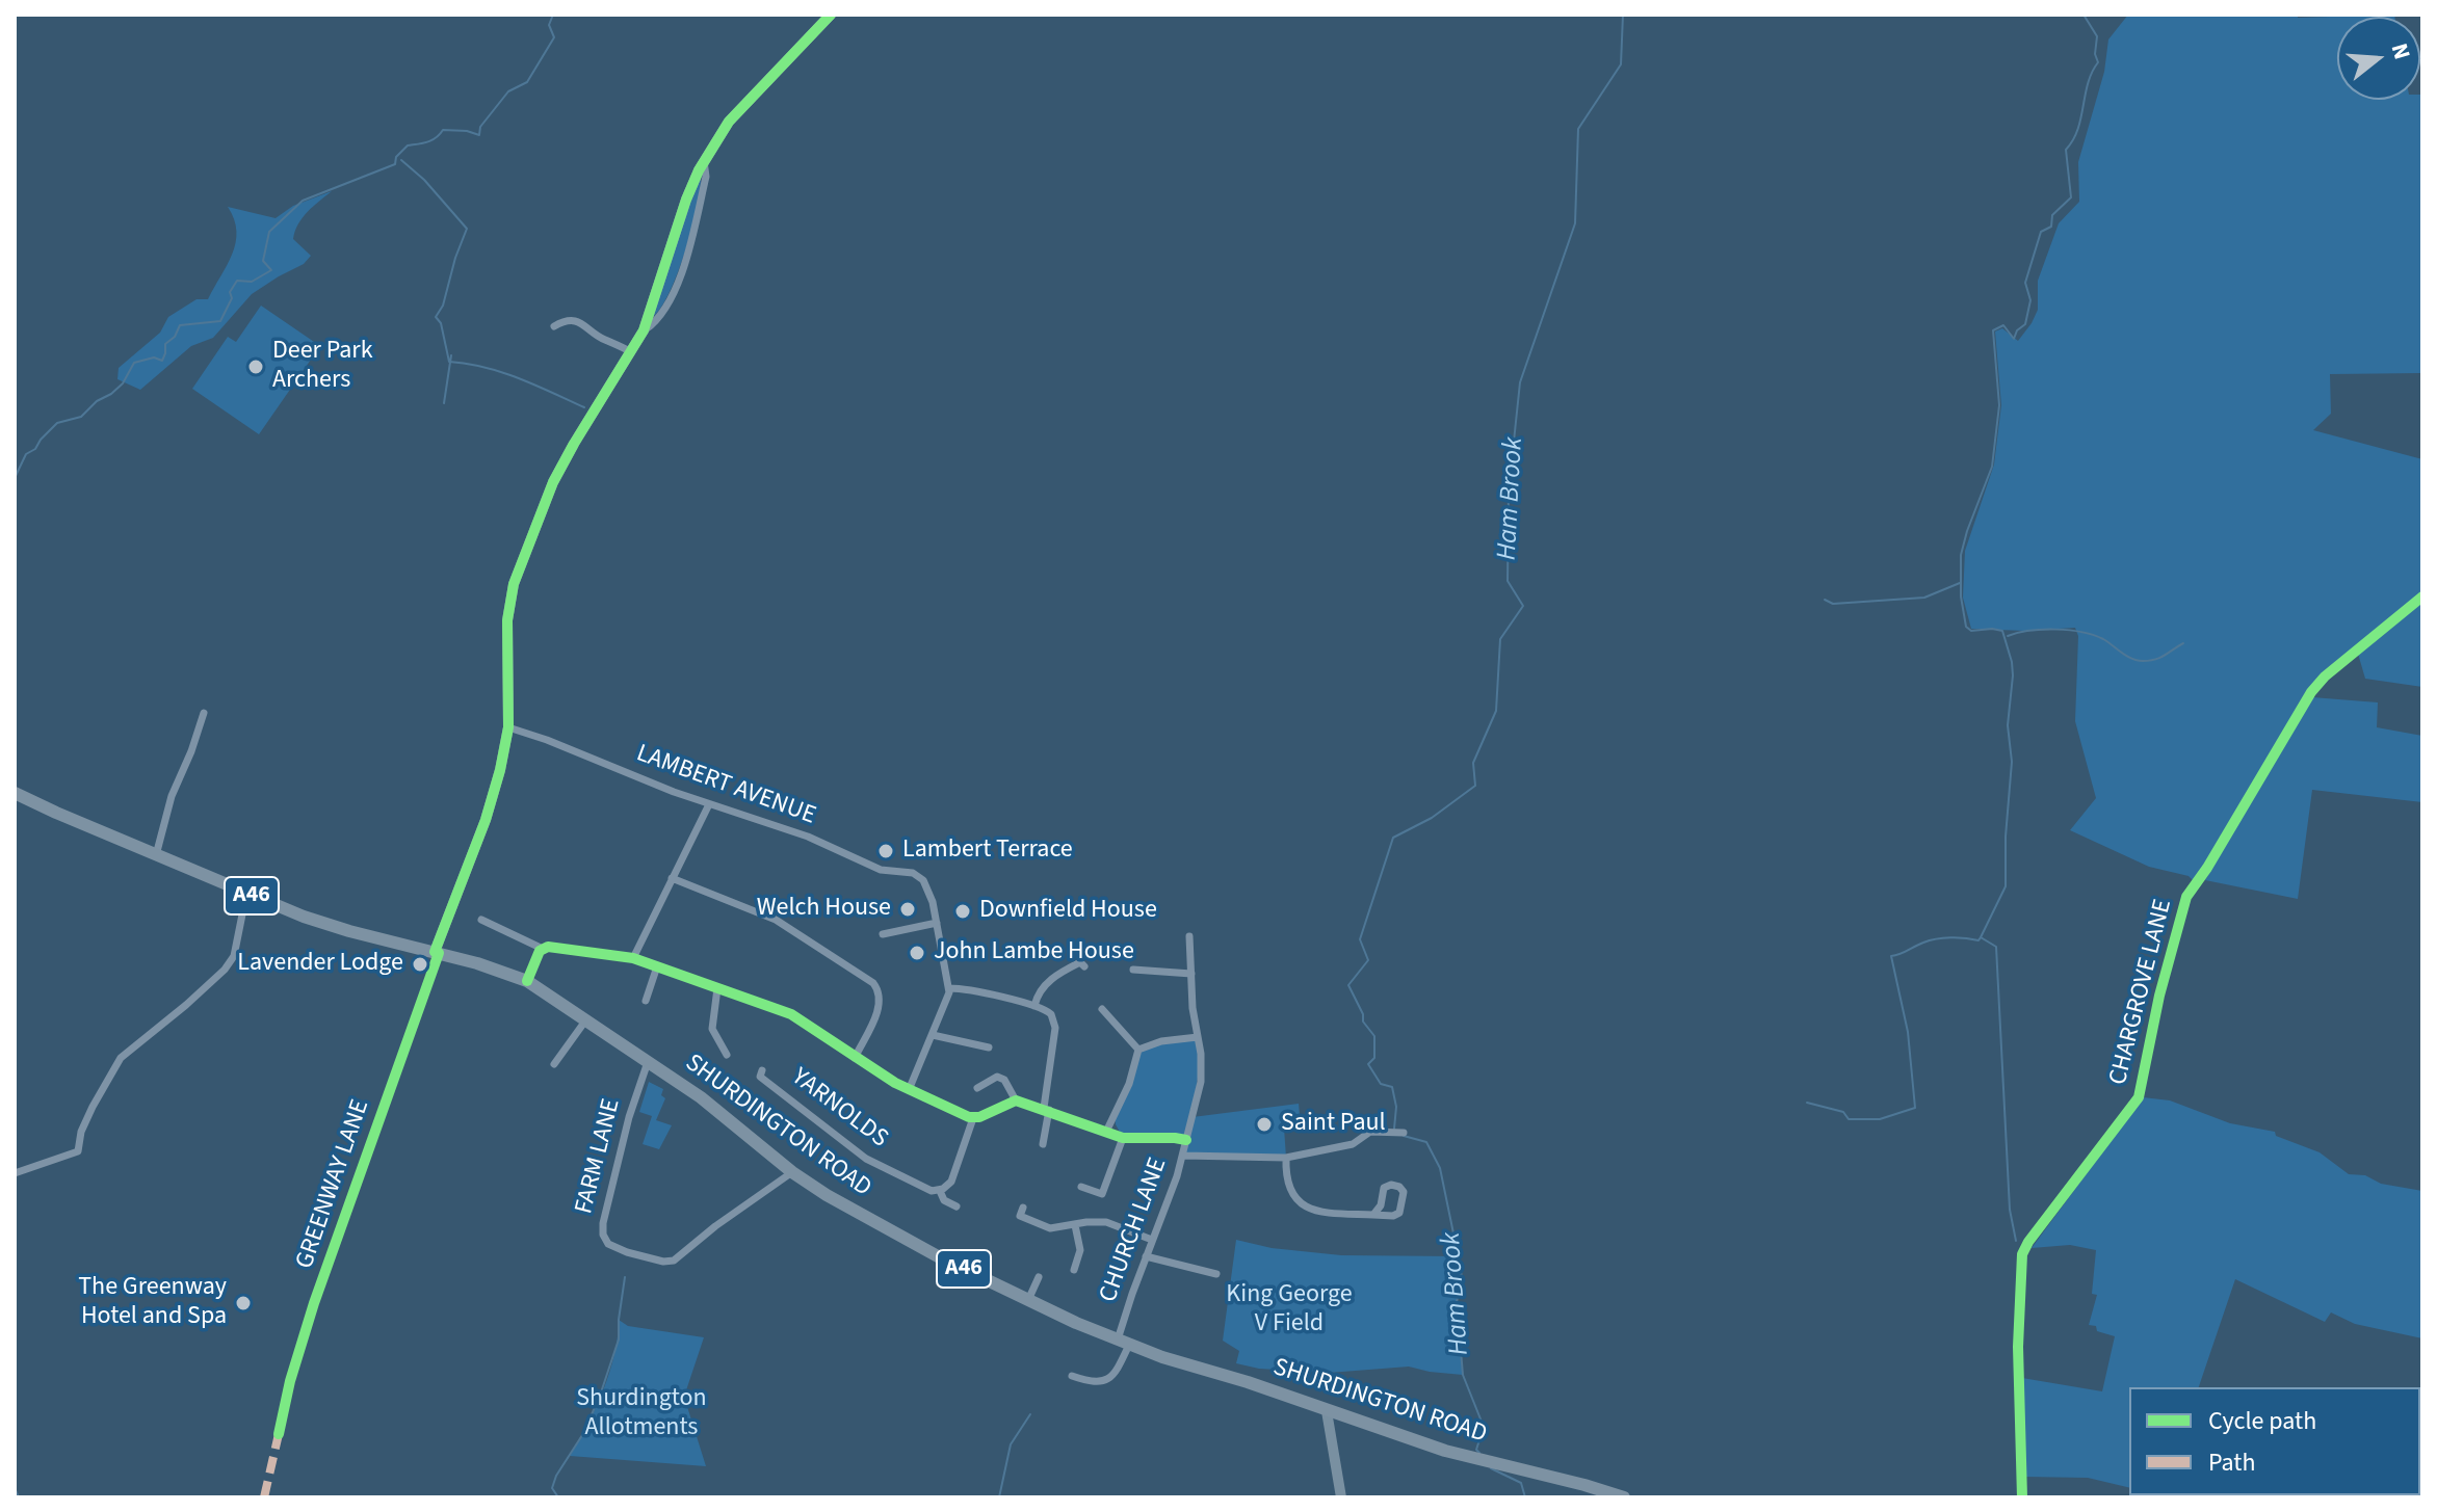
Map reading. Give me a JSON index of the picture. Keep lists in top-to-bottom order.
{
  "streets": {
    "main road": ["A46", "SHURDINGTON ROAD"],
    "street": [
      "LAMBERT AVENUE",
      "CHARGROVE LANE",
      "YARNOLDS",
      "FARM LANE",
      "GREENWAY LANE",
      "CHURCH LANE"
    ]
  },
  "crossings": [
    ["SHURDINGTON ROAD", "FARM LANE"],
    ["SHURDINGTON ROAD", "GREENWAY LANE"],
    ["SHURDINGTON ROAD", "CHURCH LANE"]
  ],
  "water": ["Ham Brook"],
  "parks": ["King George V Field", "Shurdington Allotments"],
  "places": [
    "Deer Park Archers",
    "Lambert Terrace",
    "Welch House",
    "Downfield House",
    "John Lambe House",
    "Lavender Lodge",
    "Saint Paul",
    "The Greenway Hotel and Spa"
  ],
  "legend": ["Cycle path", "Path"],
  "north": "right"
}
